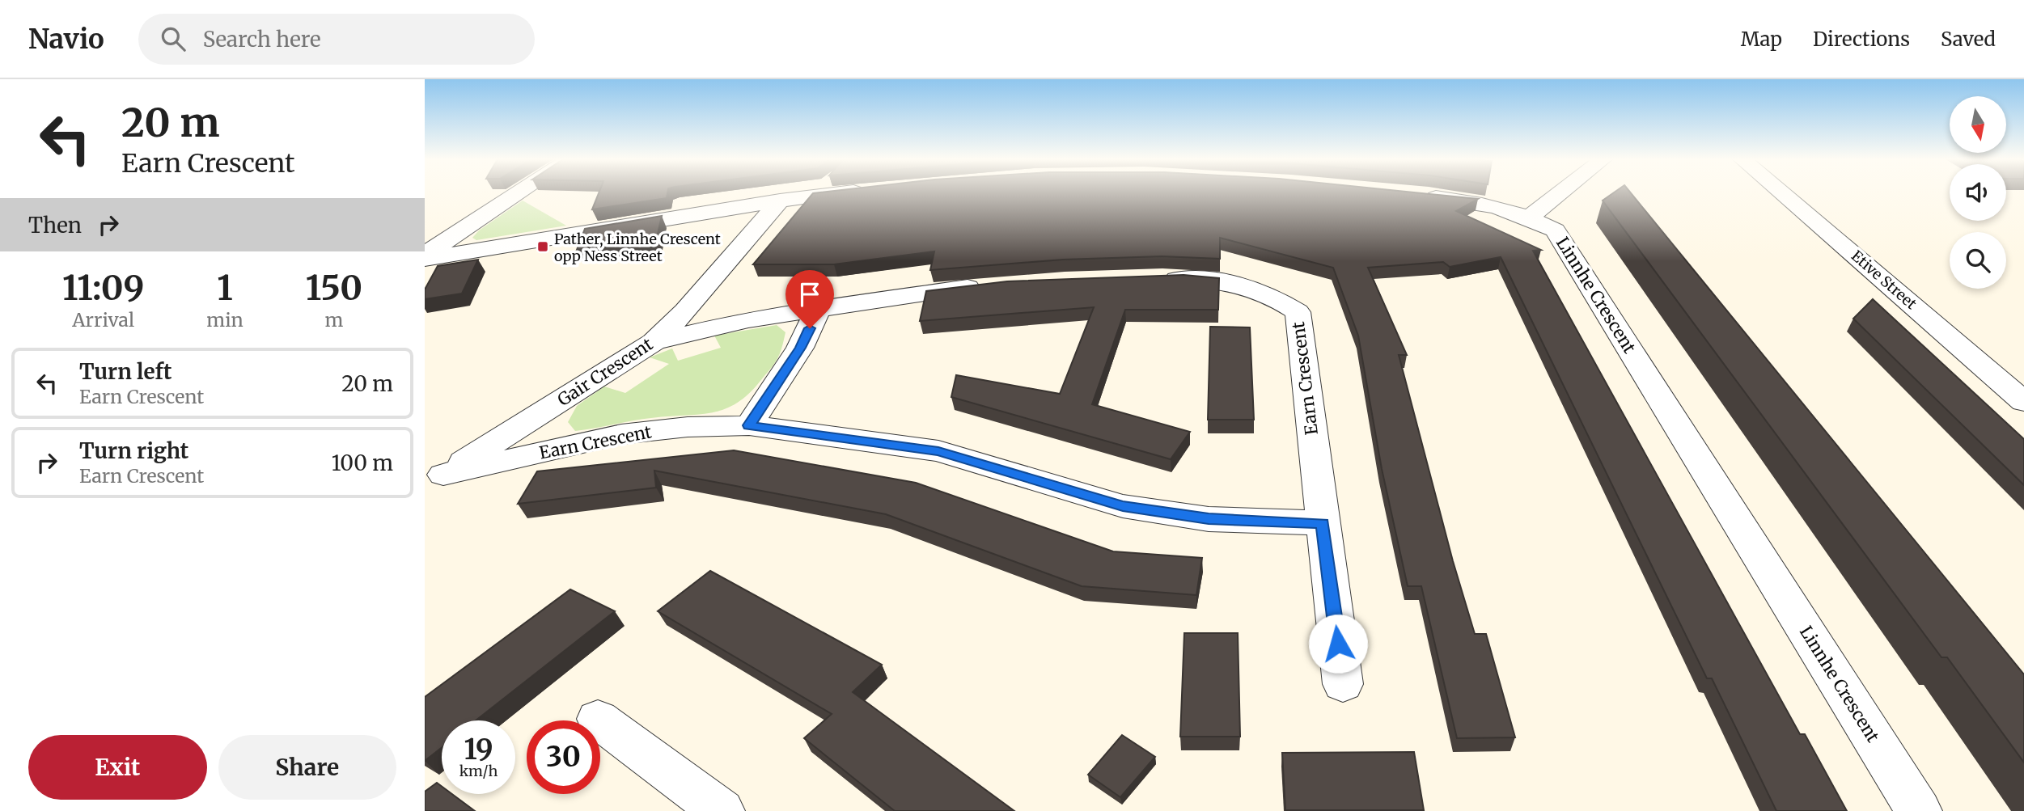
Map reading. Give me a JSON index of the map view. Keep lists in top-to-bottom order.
{
  "streets": {
    "street": [
      "Etive Street",
      "Linnhe Crescent",
      "Gair Crescent",
      "Earn Crescent"
    ]
  },
  "crossings": [
    ["Gair Crescent", "Earn Crescent"]
  ],
  "places": {
    "transit": ["Pather, Linnhe Crescent opp Ness Street"]
  },
  "north": "bottom",
  "page": {
    "header": "Navio",
    "search": "Search here",
    "nav": ["Map", "Directions", "Saved"],
    "turn": ["20 m", "Earn Crescent"],
    "then": "Then",
    "eta": [
      "11:09",
      "Arrival",
      "1",
      "min",
      "150",
      "m"
    ],
    "list": [
      {
        "name": "Turn left",
        "note": "Earn Crescent",
        "value": "20 m"
      },
      {
        "name": "Turn right",
        "note": "Earn Crescent",
        "value": "100 m"
      }
    ],
    "speed": "19 km/h",
    "limit": "30",
    "buttons": ["Exit", "Share"]
  }
}
